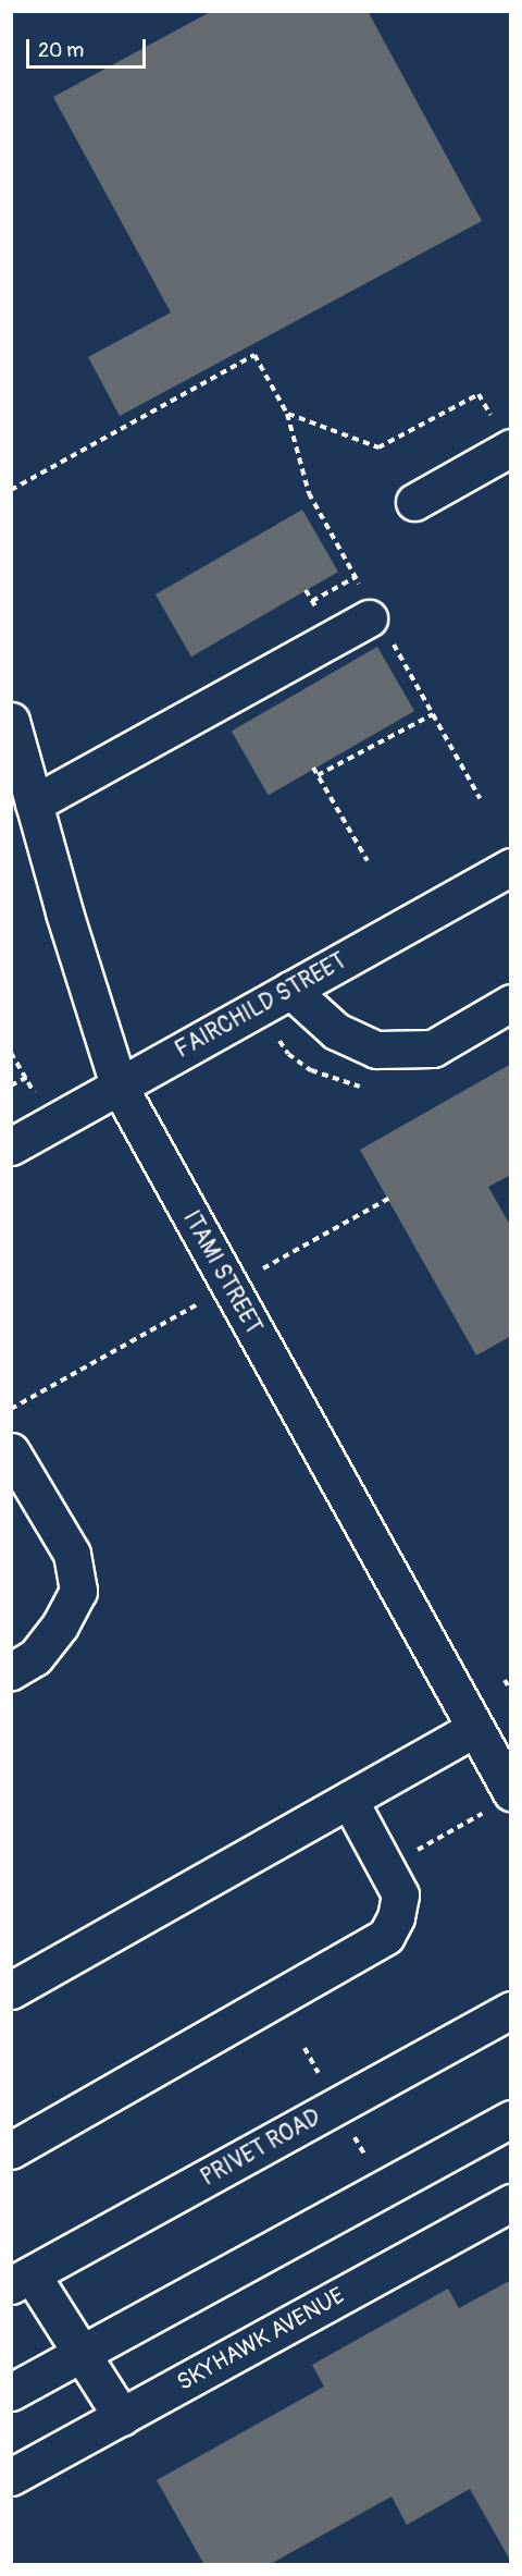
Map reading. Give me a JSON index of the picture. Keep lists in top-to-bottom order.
{
  "streets": {
    "street": [
      "FAIRCHILD STREET",
      "ITAMI STREET",
      "PRIVET ROAD",
      "SKYHAWK AVENUE"
    ]
  },
  "crossings": [
    ["FAIRCHILD STREET", "ITAMI STREET"]
  ],
  "scale_bar": "20 m"
}
